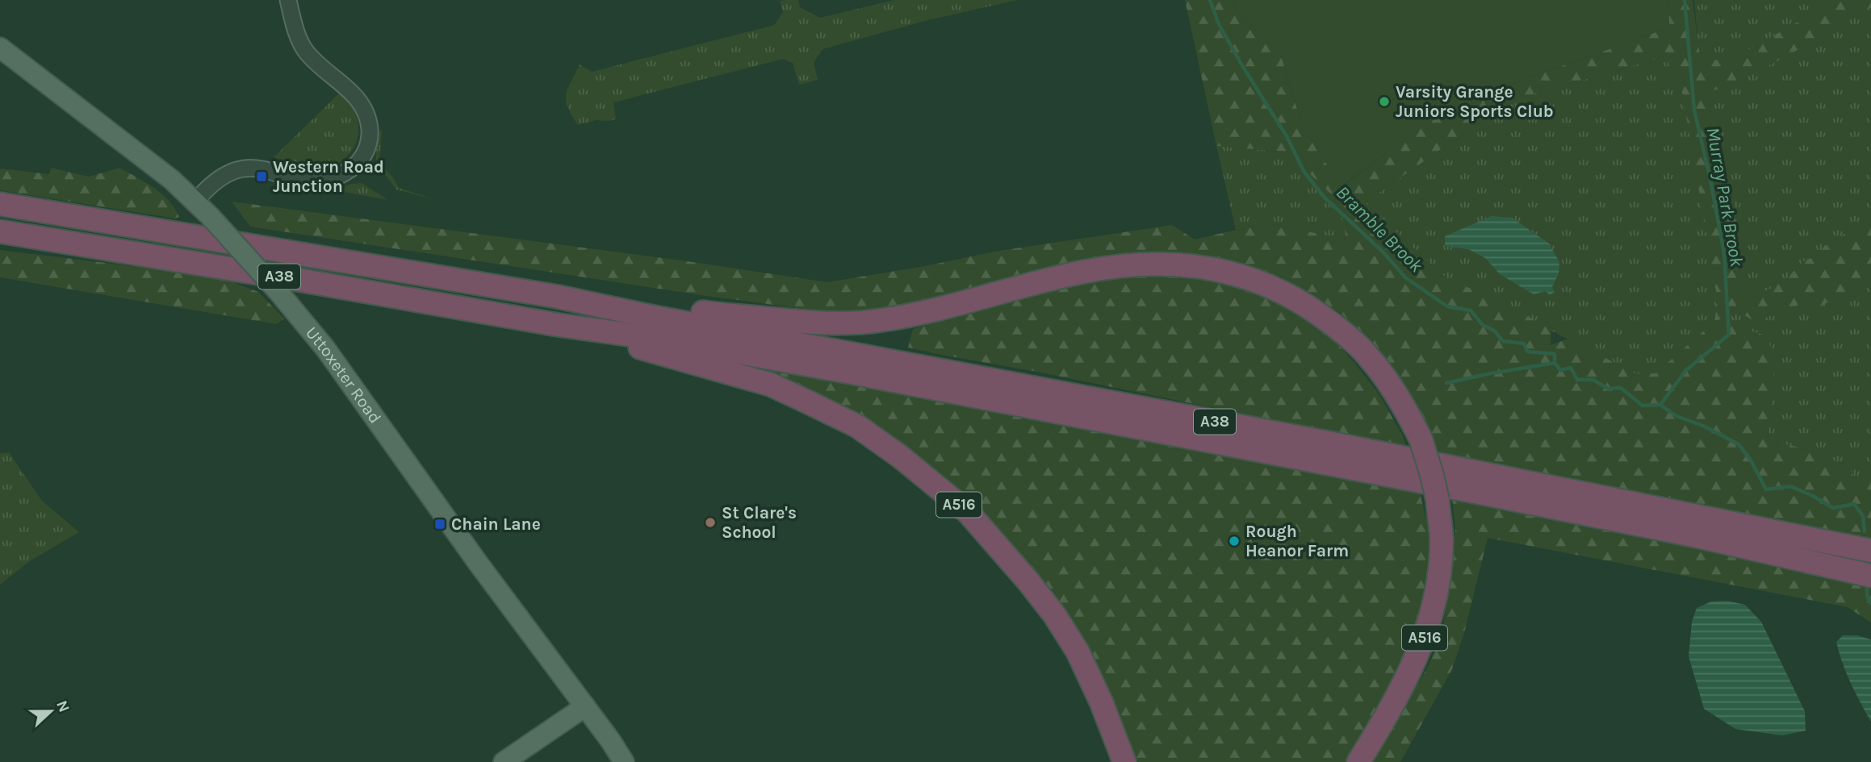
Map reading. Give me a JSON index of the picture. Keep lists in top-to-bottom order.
{
  "streets": {
    "highway": ["A38", "A516"],
    "main road": ["Uttoxeter Road"]
  },
  "crossings": [
    ["A38", "A516"]
  ],
  "water": ["Murray Park Brook", "Bramble Brook"],
  "places": {
    "other": ["Varsity Grange Juniors Sports Club", "St Clare's School", "Rough Heanor Farm"],
    "transit": ["Western Road Junction", "Chain Lane"]
  },
  "north": "right"
}
